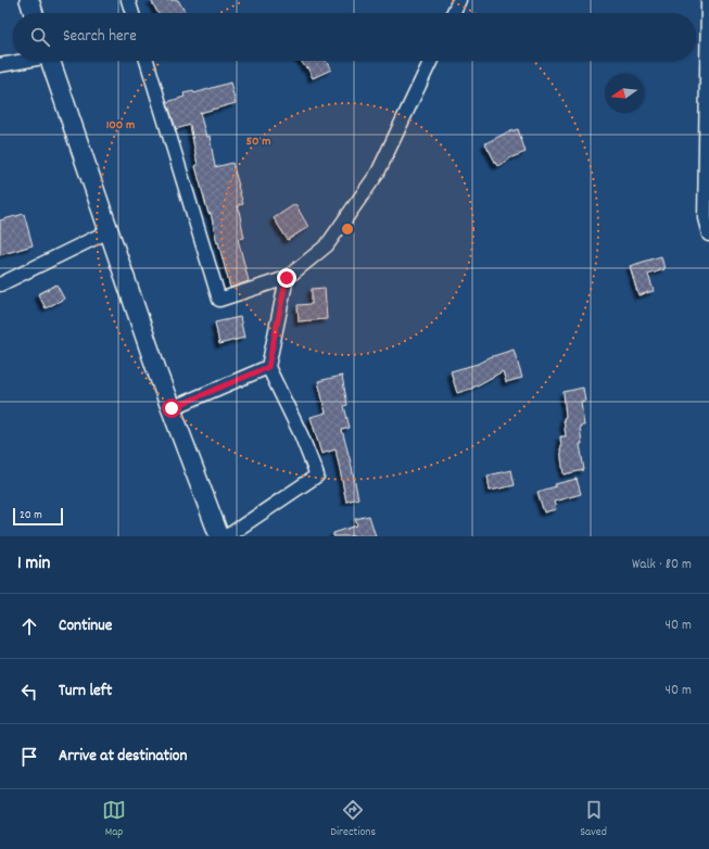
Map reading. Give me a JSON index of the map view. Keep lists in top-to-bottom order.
{
  "scale_bar": "20 m",
  "north": "left",
  "page": {
    "search": "Search here",
    "scale": "20 m",
    "heading": ["1 min", "Walk · 80 m"],
    "list": [
      ["Continue", "40 m"],
      ["Turn left", "40 m"],
      "Arrive at destination"
    ],
    "nav": ["Map", "Directions", "Saved"]
  },
  "rings": ["100 m", "50 m"]
}
